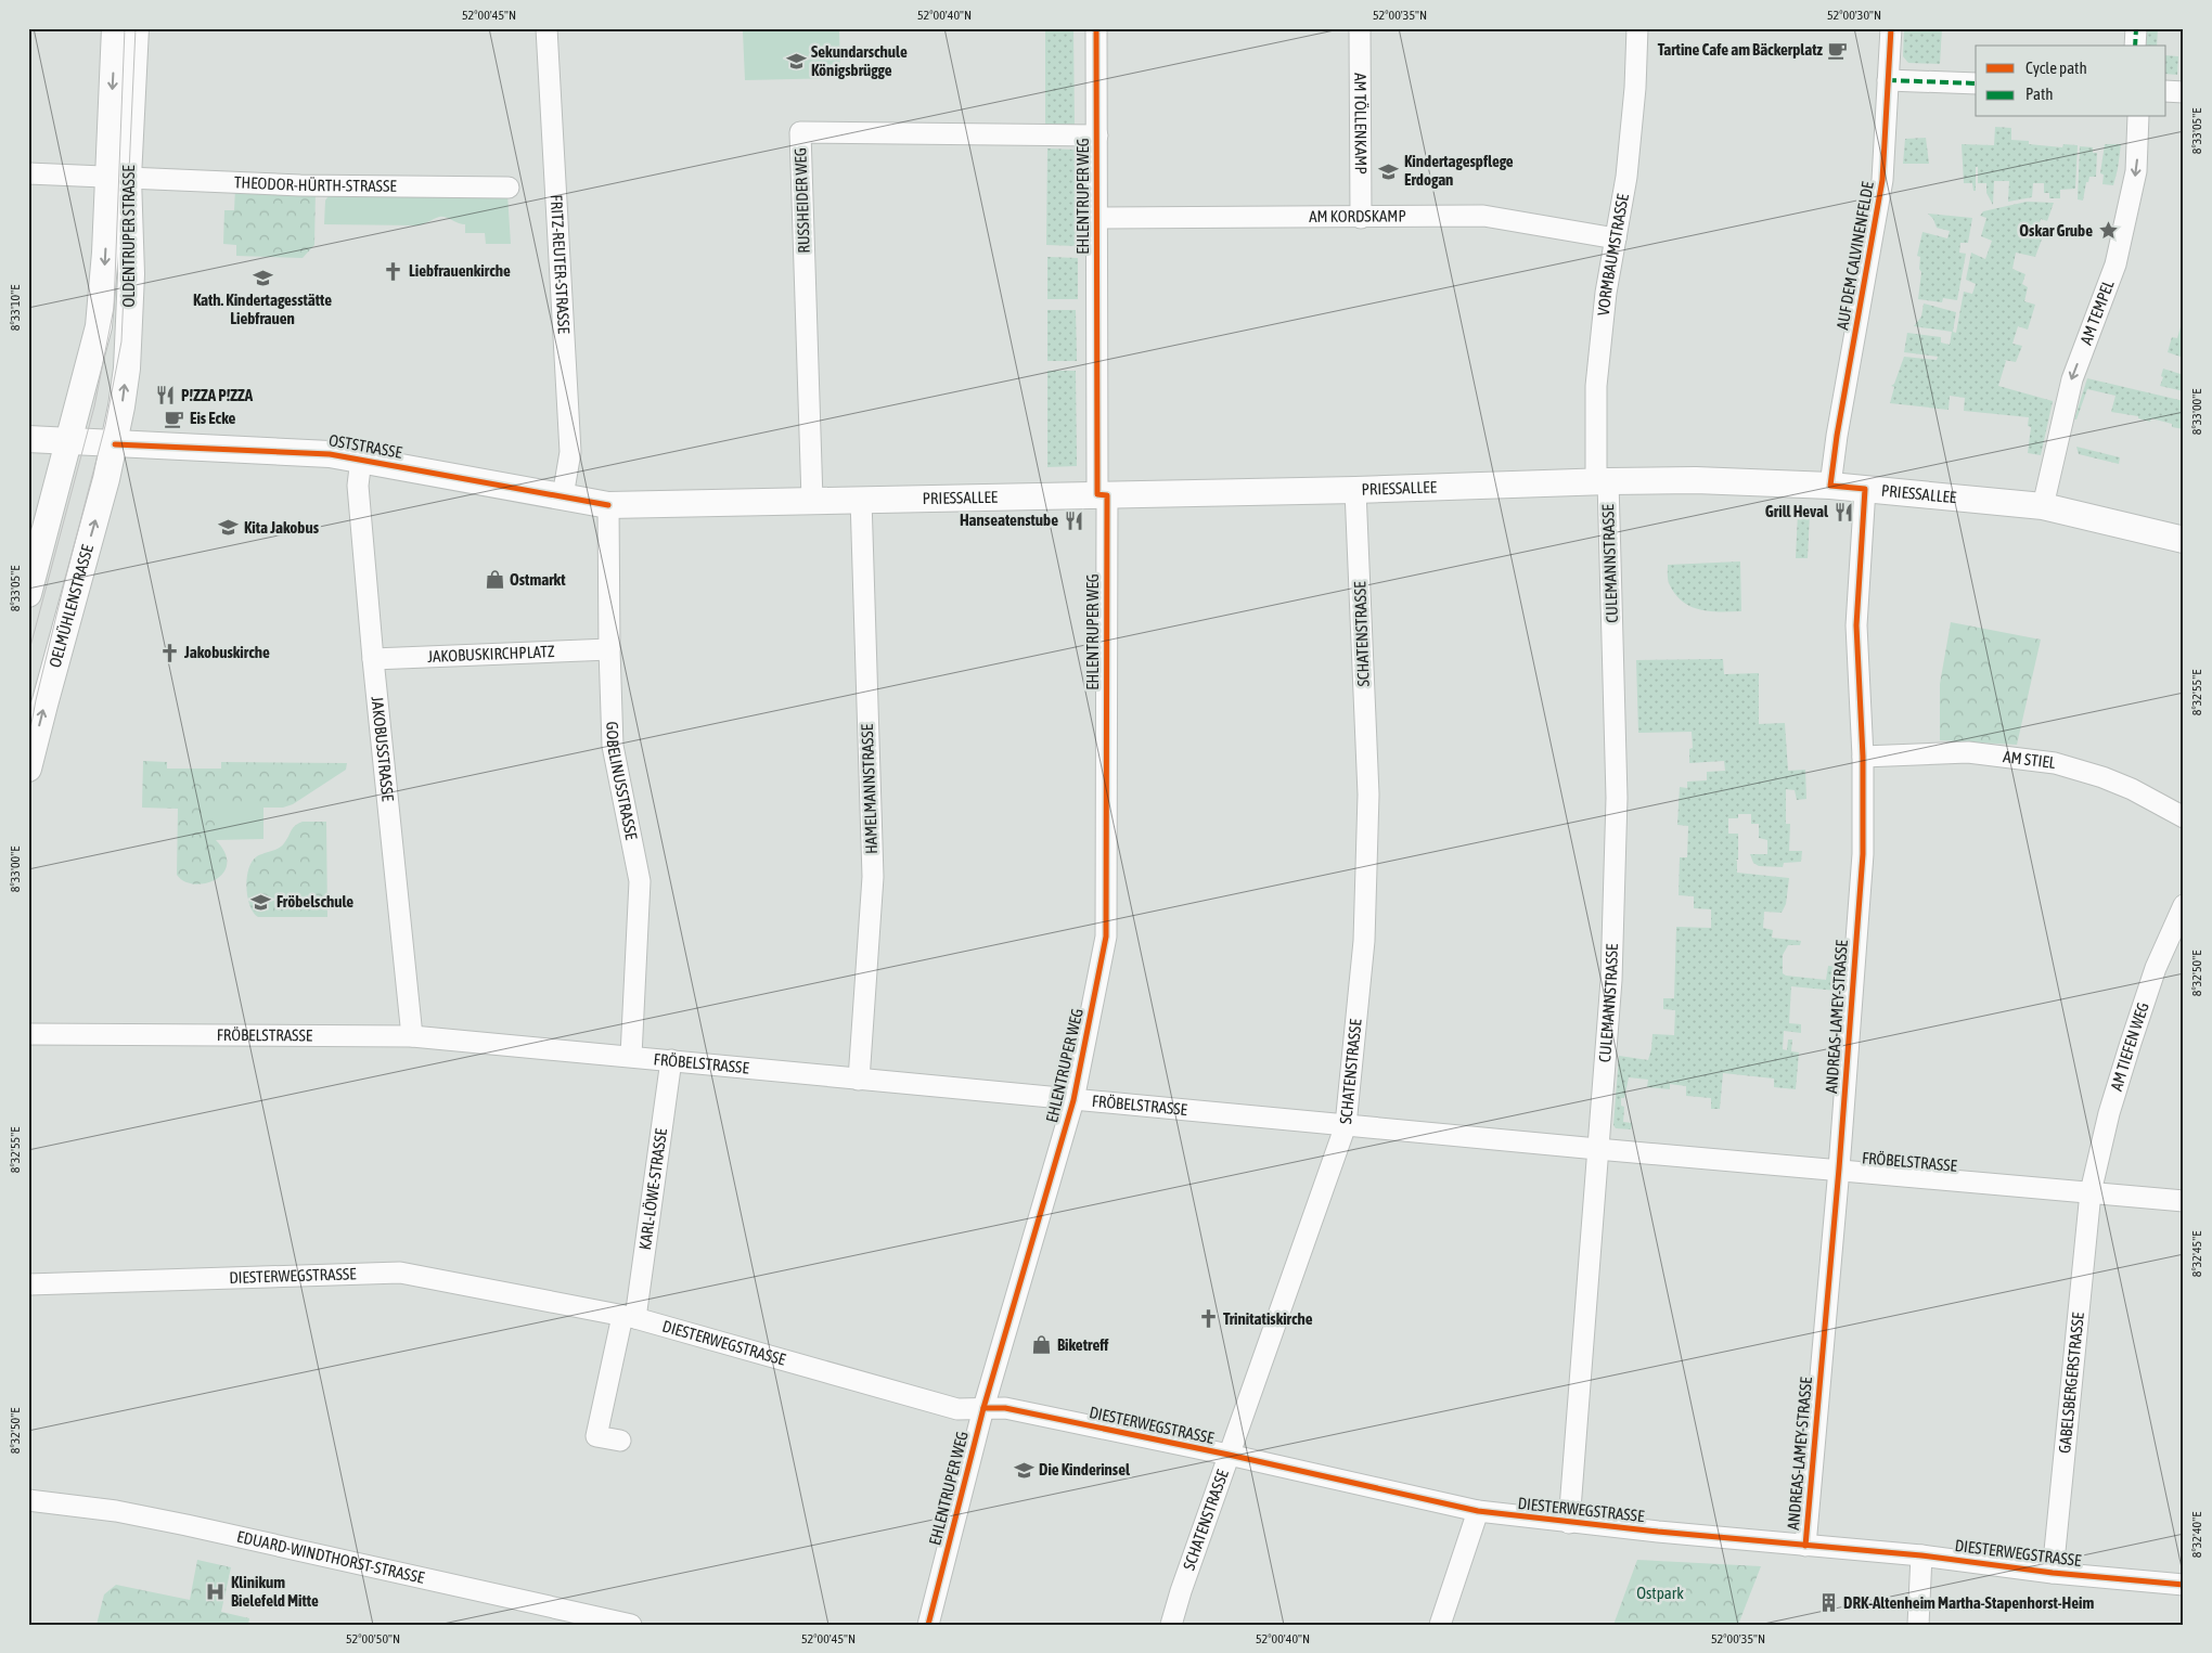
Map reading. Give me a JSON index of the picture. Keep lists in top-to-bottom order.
{
  "streets": {
    "street": [
      "AM TÖLLENKAMP",
      "THEODOR-HÜRTH-STRASSE",
      "EHLENTRUPER WEG",
      "RUSSHEIDER WEG",
      "AM KORDSKAMP",
      "OLDENTRUPER STRASSE",
      "VORMBAUMSTRASSE",
      "AUF DEM CALVINENFELDE",
      "FRITZ-REUTER-STRASSE",
      "AM TEMPEL",
      "OSTSTRASSE",
      "PRIESSALLEE",
      "CULEMANNSTRASSE",
      "OELMÜHLENSTRASSE",
      "SCHATENSTRASSE",
      "JAKOBUSKIRCHPLATZ",
      "JAKOBUSSTRASSE",
      "AM STIEL",
      "GOBELINUSSTRASSE",
      "HAMELMANNSTRASSE",
      "ANDREAS-LAMEY-STRASSE",
      "FRÖBELSTRASSE",
      "AM TIEFEN WEG",
      "KARL-LÖWE-STRASSE",
      "DIESTERWEGSTRASSE",
      "GABELSBERGERSTRASSE",
      "EDUARD-WINDTHORST-STRASSE"
    ]
  },
  "crossings": [
    ["AM TÖLLENKAMP", "AM KORDSKAMP"],
    ["THEODOR-HÜRTH-STRASSE", "OLDENTRUPER STRASSE"],
    ["EHLENTRUPER WEG", "RUSSHEIDER WEG"],
    ["EHLENTRUPER WEG", "AM KORDSKAMP"],
    ["EHLENTRUPER WEG", "PRIESSALLEE"],
    ["EHLENTRUPER WEG", "FRÖBELSTRASSE"],
    ["EHLENTRUPER WEG", "DIESTERWEGSTRASSE"],
    ["RUSSHEIDER WEG", "PRIESSALLEE"],
    ["AM KORDSKAMP", "VORMBAUMSTRASSE"],
    ["OLDENTRUPER STRASSE", "OSTSTRASSE"],
    ["OLDENTRUPER STRASSE", "OELMÜHLENSTRASSE"],
    ["VORMBAUMSTRASSE", "PRIESSALLEE"],
    ["VORMBAUMSTRASSE", "CULEMANNSTRASSE"],
    ["AUF DEM CALVINENFELDE", "PRIESSALLEE"],
    ["FRITZ-REUTER-STRASSE", "OSTSTRASSE"],
    ["AM TEMPEL", "PRIESSALLEE"],
    ["OSTSTRASSE", "PRIESSALLEE"],
    ["OSTSTRASSE", "OELMÜHLENSTRASSE"],
    ["OSTSTRASSE", "JAKOBUSSTRASSE"],
    ["OSTSTRASSE", "GOBELINUSSTRASSE"],
    ["PRIESSALLEE", "CULEMANNSTRASSE"],
    ["PRIESSALLEE", "SCHATENSTRASSE"],
    ["PRIESSALLEE", "GOBELINUSSTRASSE"],
    ["PRIESSALLEE", "HAMELMANNSTRASSE"],
    ["PRIESSALLEE", "ANDREAS-LAMEY-STRASSE"],
    ["CULEMANNSTRASSE", "FRÖBELSTRASSE"],
    ["CULEMANNSTRASSE", "DIESTERWEGSTRASSE"],
    ["SCHATENSTRASSE", "FRÖBELSTRASSE"],
    ["SCHATENSTRASSE", "DIESTERWEGSTRASSE"],
    ["JAKOBUSKIRCHPLATZ", "JAKOBUSSTRASSE"],
    ["JAKOBUSKIRCHPLATZ", "GOBELINUSSTRASSE"],
    ["JAKOBUSSTRASSE", "FRÖBELSTRASSE"],
    ["AM STIEL", "ANDREAS-LAMEY-STRASSE"],
    ["GOBELINUSSTRASSE", "FRÖBELSTRASSE"],
    ["HAMELMANNSTRASSE", "FRÖBELSTRASSE"],
    ["ANDREAS-LAMEY-STRASSE", "FRÖBELSTRASSE"],
    ["ANDREAS-LAMEY-STRASSE", "DIESTERWEGSTRASSE"],
    ["FRÖBELSTRASSE", "AM TIEFEN WEG"],
    ["FRÖBELSTRASSE", "KARL-LÖWE-STRASSE"],
    ["FRÖBELSTRASSE", "GABELSBERGERSTRASSE"],
    ["AM TIEFEN WEG", "GABELSBERGERSTRASSE"],
    ["KARL-LÖWE-STRASSE", "DIESTERWEGSTRASSE"],
    ["DIESTERWEGSTRASSE", "GABELSBERGERSTRASSE"]
  ],
  "one_way": ["AM TEMPEL"],
  "parks": ["Ostpark"],
  "places": {
    "cafe": ["Tartine Cafe am Bäckerplatz", "Eis Ecke"],
    "school or university": [
      "Sekundarschule Königsbrügge",
      "Kindertagespflege Erdogan",
      "Kath. Kindertagesstätte Liebfrauen",
      "Kita Jakobus",
      "Fröbelschule",
      "Die Kinderinsel"
    ],
    "place": ["Oskar Grube"],
    "church": ["Liebfrauenkirche", "Jakobuskirche", "Trinitatiskirche"],
    "restaurant": ["P!ZZA P!ZZA", "Grill Heval", "Hanseatenstube"],
    "shop": ["Ostmarkt", "Biketreff"],
    "hospital": ["Klinikum Bielefeld Mitte"],
    "building": ["DRK-Altenheim Martha-Stapenhorst-Heim"]
  },
  "legend": ["Cycle path", "Path"],
  "coordinates": [
    "52°00'45\"N",
    "52°00'40\"N",
    "52°00'35\"N",
    "52°00'30\"N",
    "8°33'05\"E",
    "8°33'10\"E",
    "8°33'00\"E",
    "8°32'55\"E",
    "8°32'50\"E",
    "8°32'45\"E",
    "8°32'40\"E",
    "52°00'50\"N"
  ]
}
